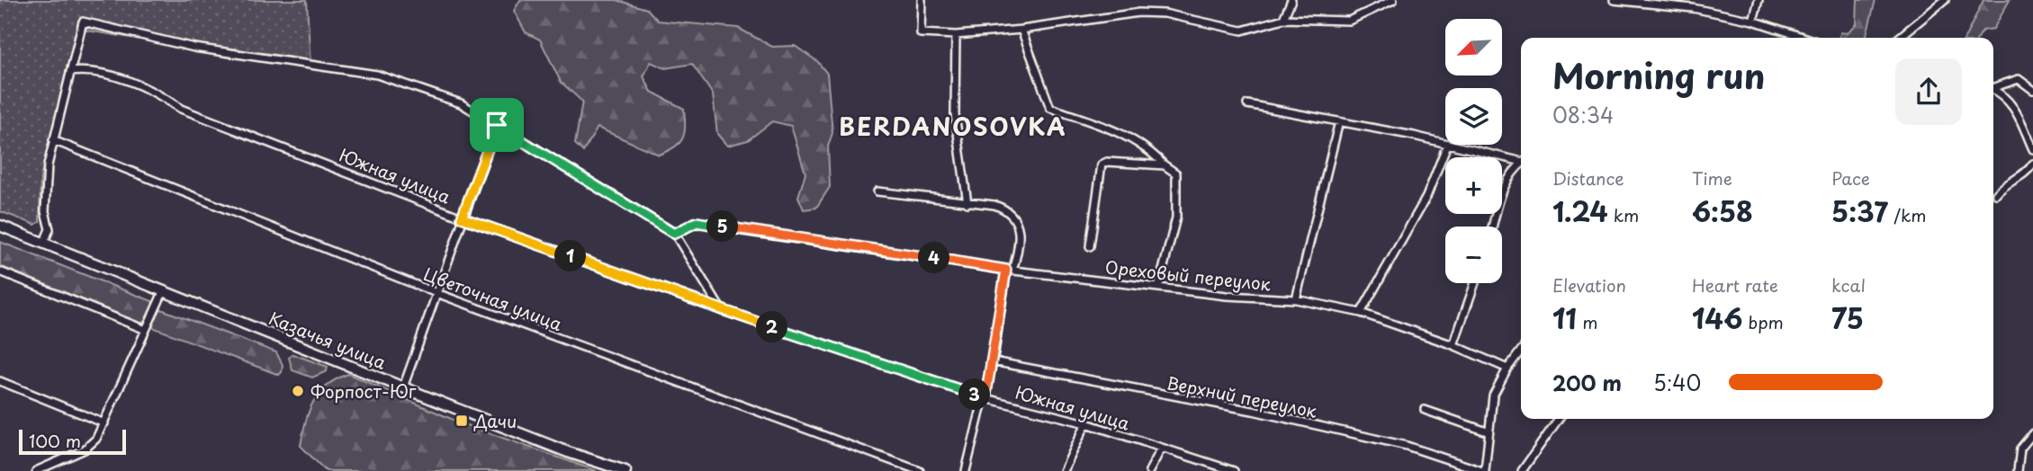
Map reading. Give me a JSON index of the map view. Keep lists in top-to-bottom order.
{
  "streets": {
    "main road": ["Казачья улица"],
    "street": [
      "Южная улица",
      "Ореховый переулок",
      "Цветочная улица",
      "Верхний переулок"
    ]
  },
  "districts": ["BERDANOSOVKA"],
  "places": {
    "other": ["Форпост-Юг"],
    "transit": ["Дачи"]
  },
  "scale_bar": "100 m",
  "north": "bottom left",
  "page": {
    "map_buttons": ["+", "−"],
    "heading": ["Morning run", "08:34"],
    "stats": [
      ["Distance", "1.24 km"],
      ["Time", "6:58"],
      ["Pace", "5:37 /km"],
      ["Elevation", "11 m"],
      ["Heart rate", "146 bpm"],
      ["kcal", "75"]
    ],
    "pins": [
      "5",
      "1",
      "4",
      "2",
      "3"
    ],
    "list": [
      {
        "name": "200 m",
        "note": "5:40"
      }
    ],
    "scale": "100 m"
  }
}
